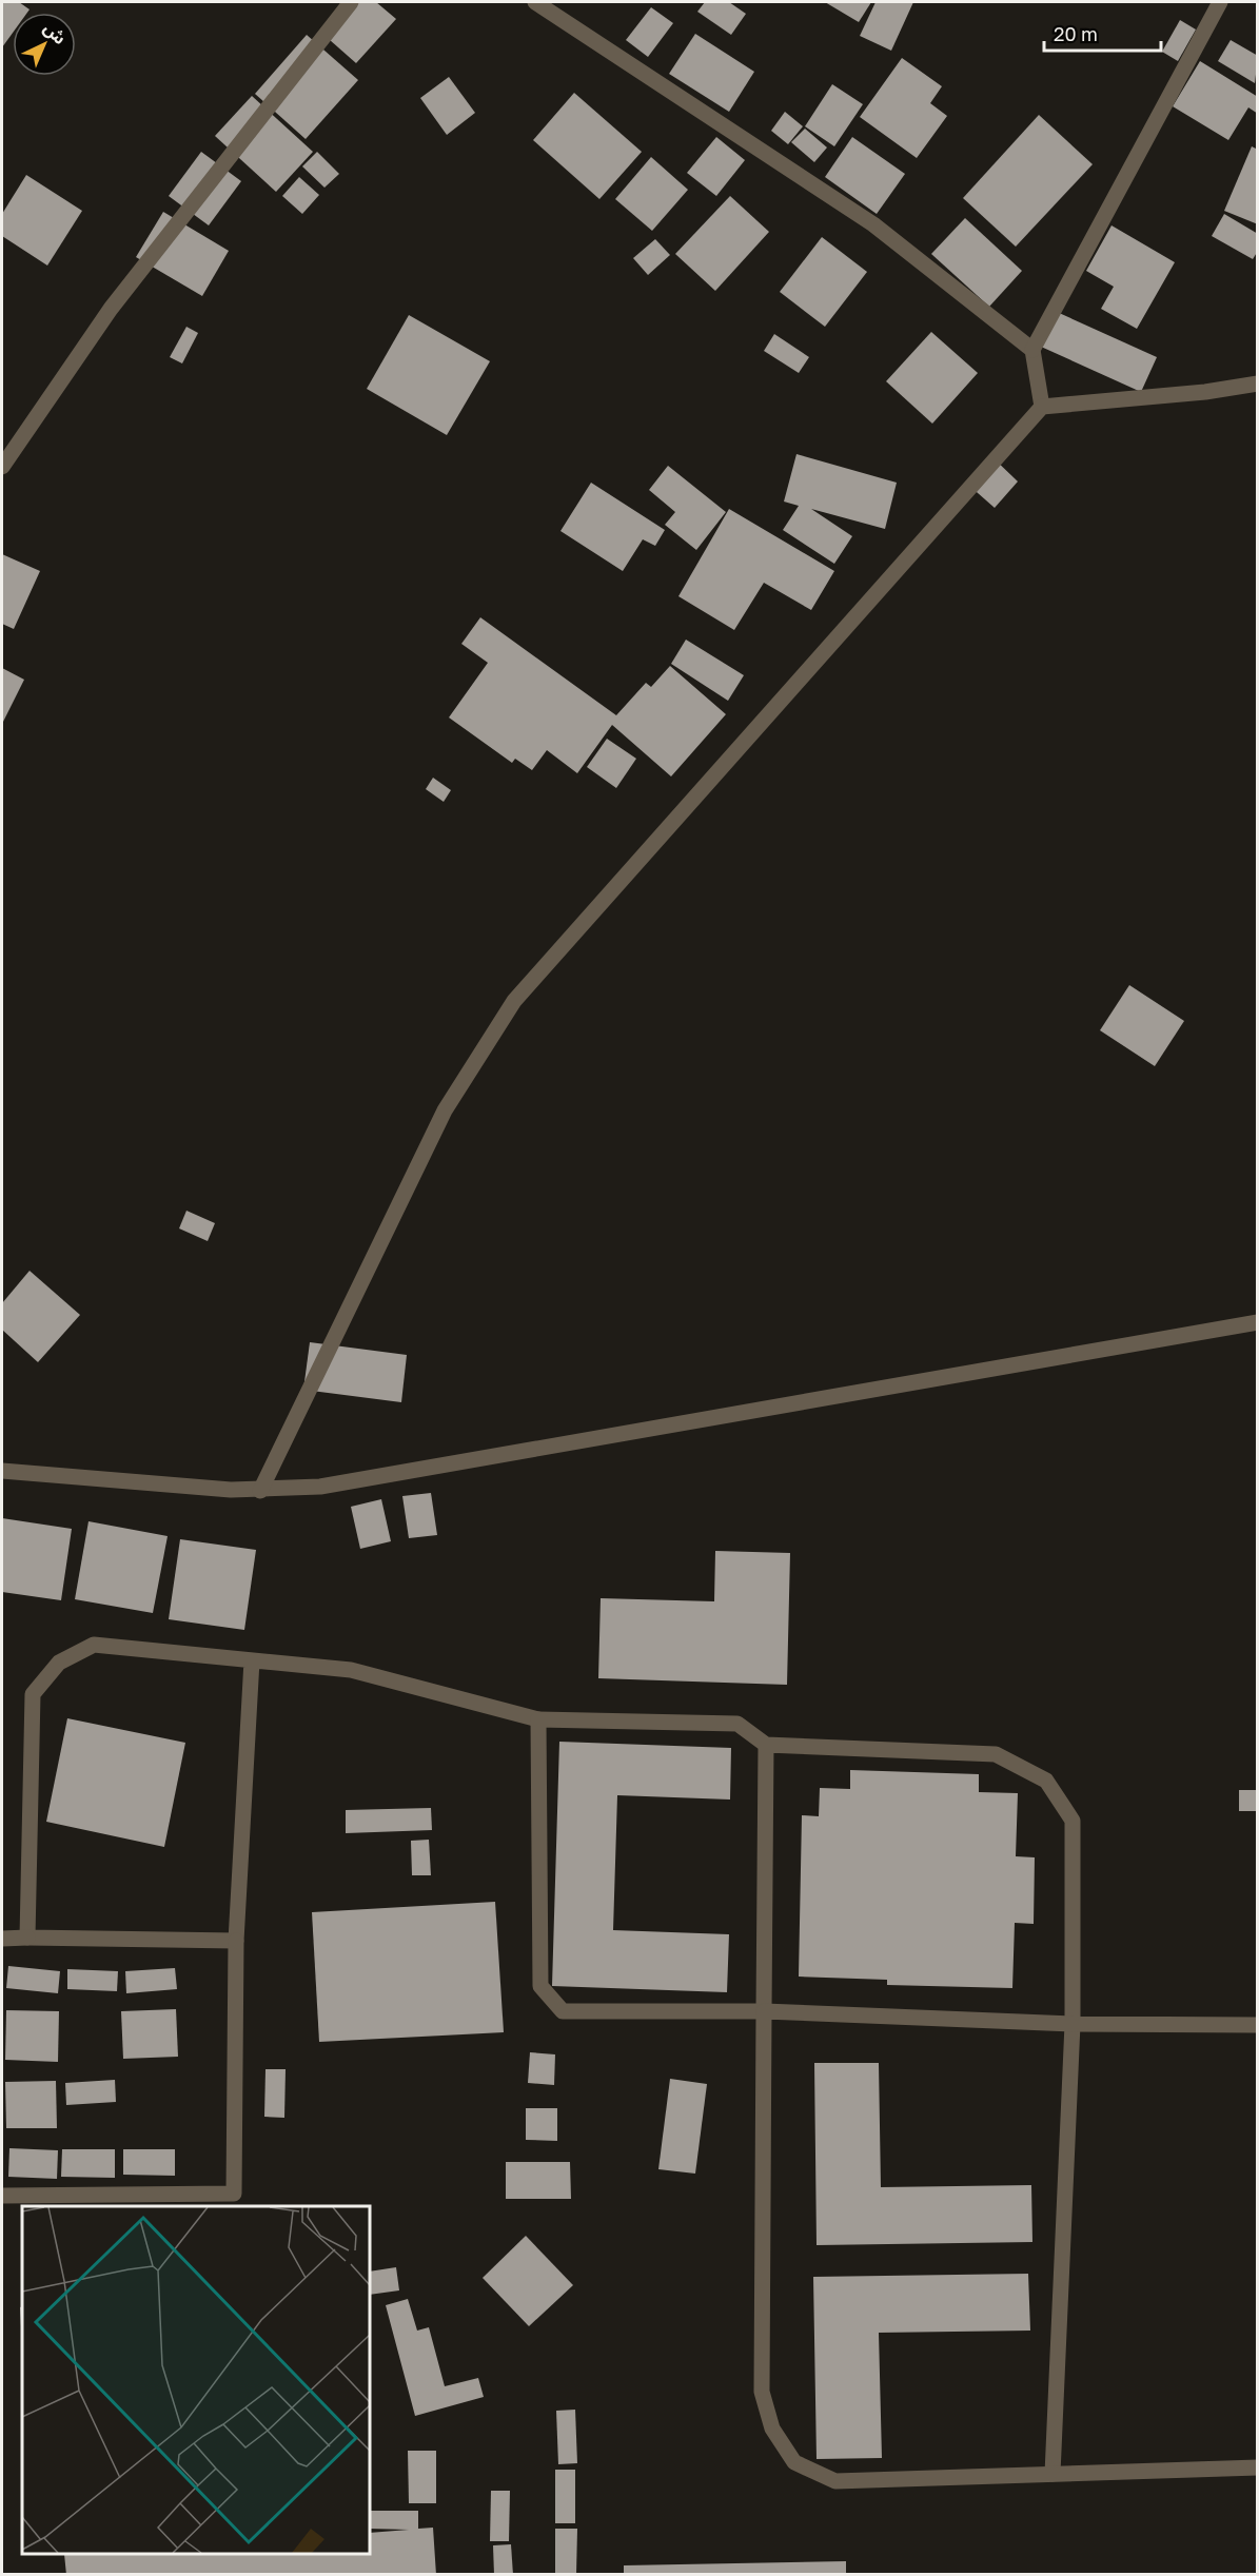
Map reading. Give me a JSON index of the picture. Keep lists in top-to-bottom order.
{
  "scale_bar": "20 m",
  "north": "top right"
}
